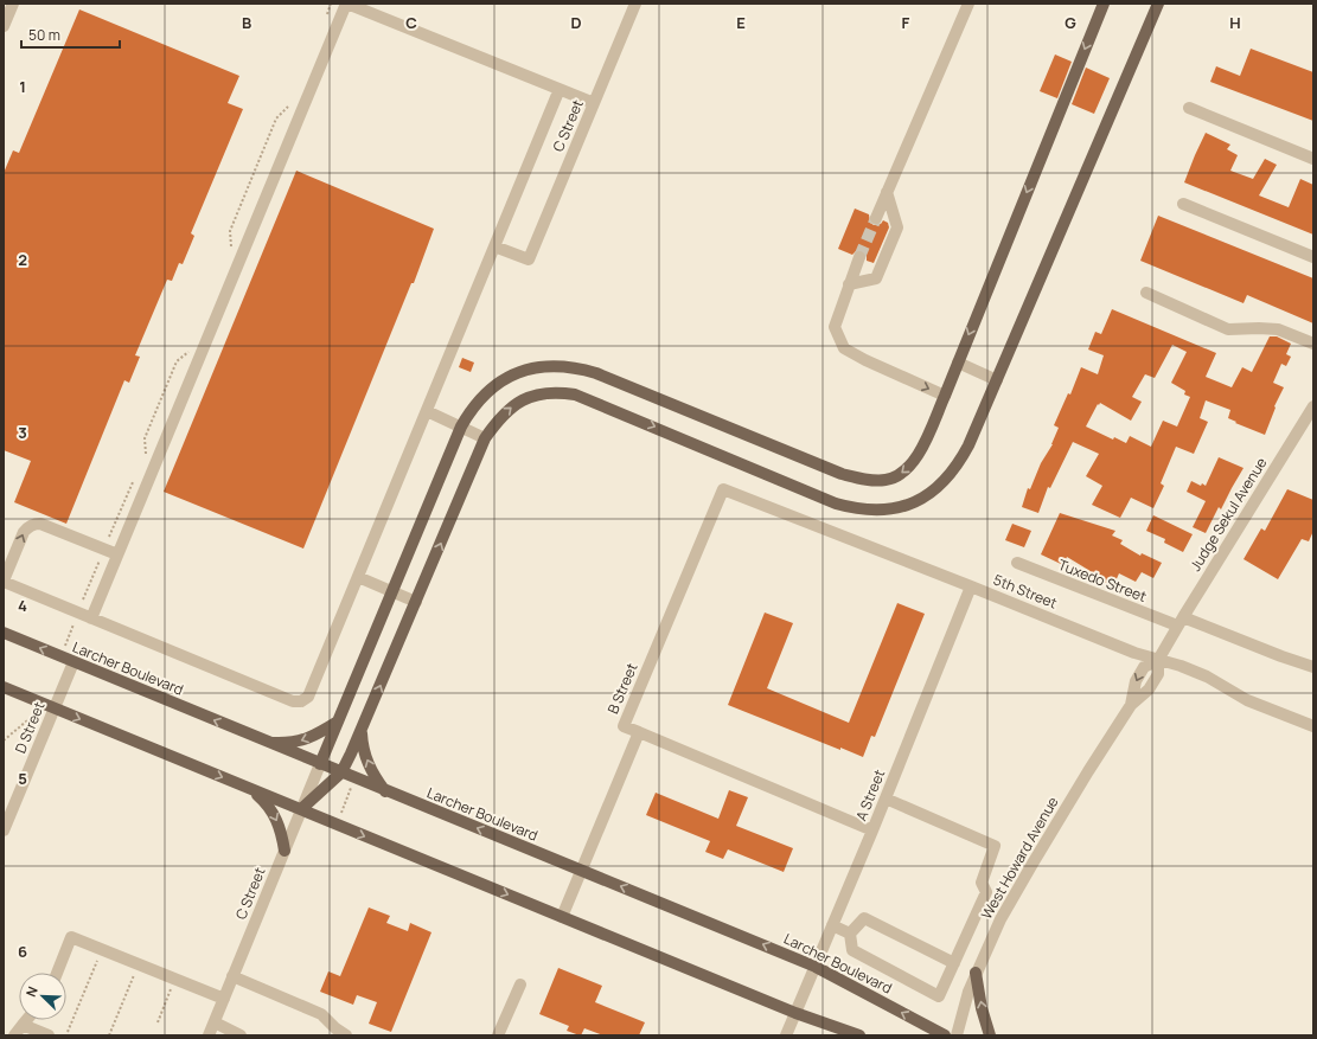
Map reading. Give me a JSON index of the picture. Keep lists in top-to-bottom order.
{
  "streets": {
    "main road": ["Larcher Boulevard"],
    "street": [
      "C Street",
      "Judge Sekul Avenue",
      "Tuxedo Street",
      "5th Street",
      "B Street",
      "D Street",
      "A Street",
      "West Howard Avenue"
    ]
  },
  "crossings": [
    ["C Street", "Larcher Boulevard"],
    ["Judge Sekul Avenue", "Tuxedo Street"],
    ["Judge Sekul Avenue", "West Howard Avenue"],
    ["5th Street", "B Street"],
    ["5th Street", "A Street"],
    ["5th Street", "West Howard Avenue"],
    ["Larcher Boulevard", "D Street"],
    ["Larcher Boulevard", "A Street"]
  ],
  "scale_bar": "50 m",
  "north": "top left",
  "grid": {
    "columns": [
      "B",
      "C",
      "D",
      "E",
      "F",
      "G",
      "H"
    ],
    "rows": [
      "1",
      "2",
      "3",
      "4",
      "5",
      "6"
    ]
  }
}
